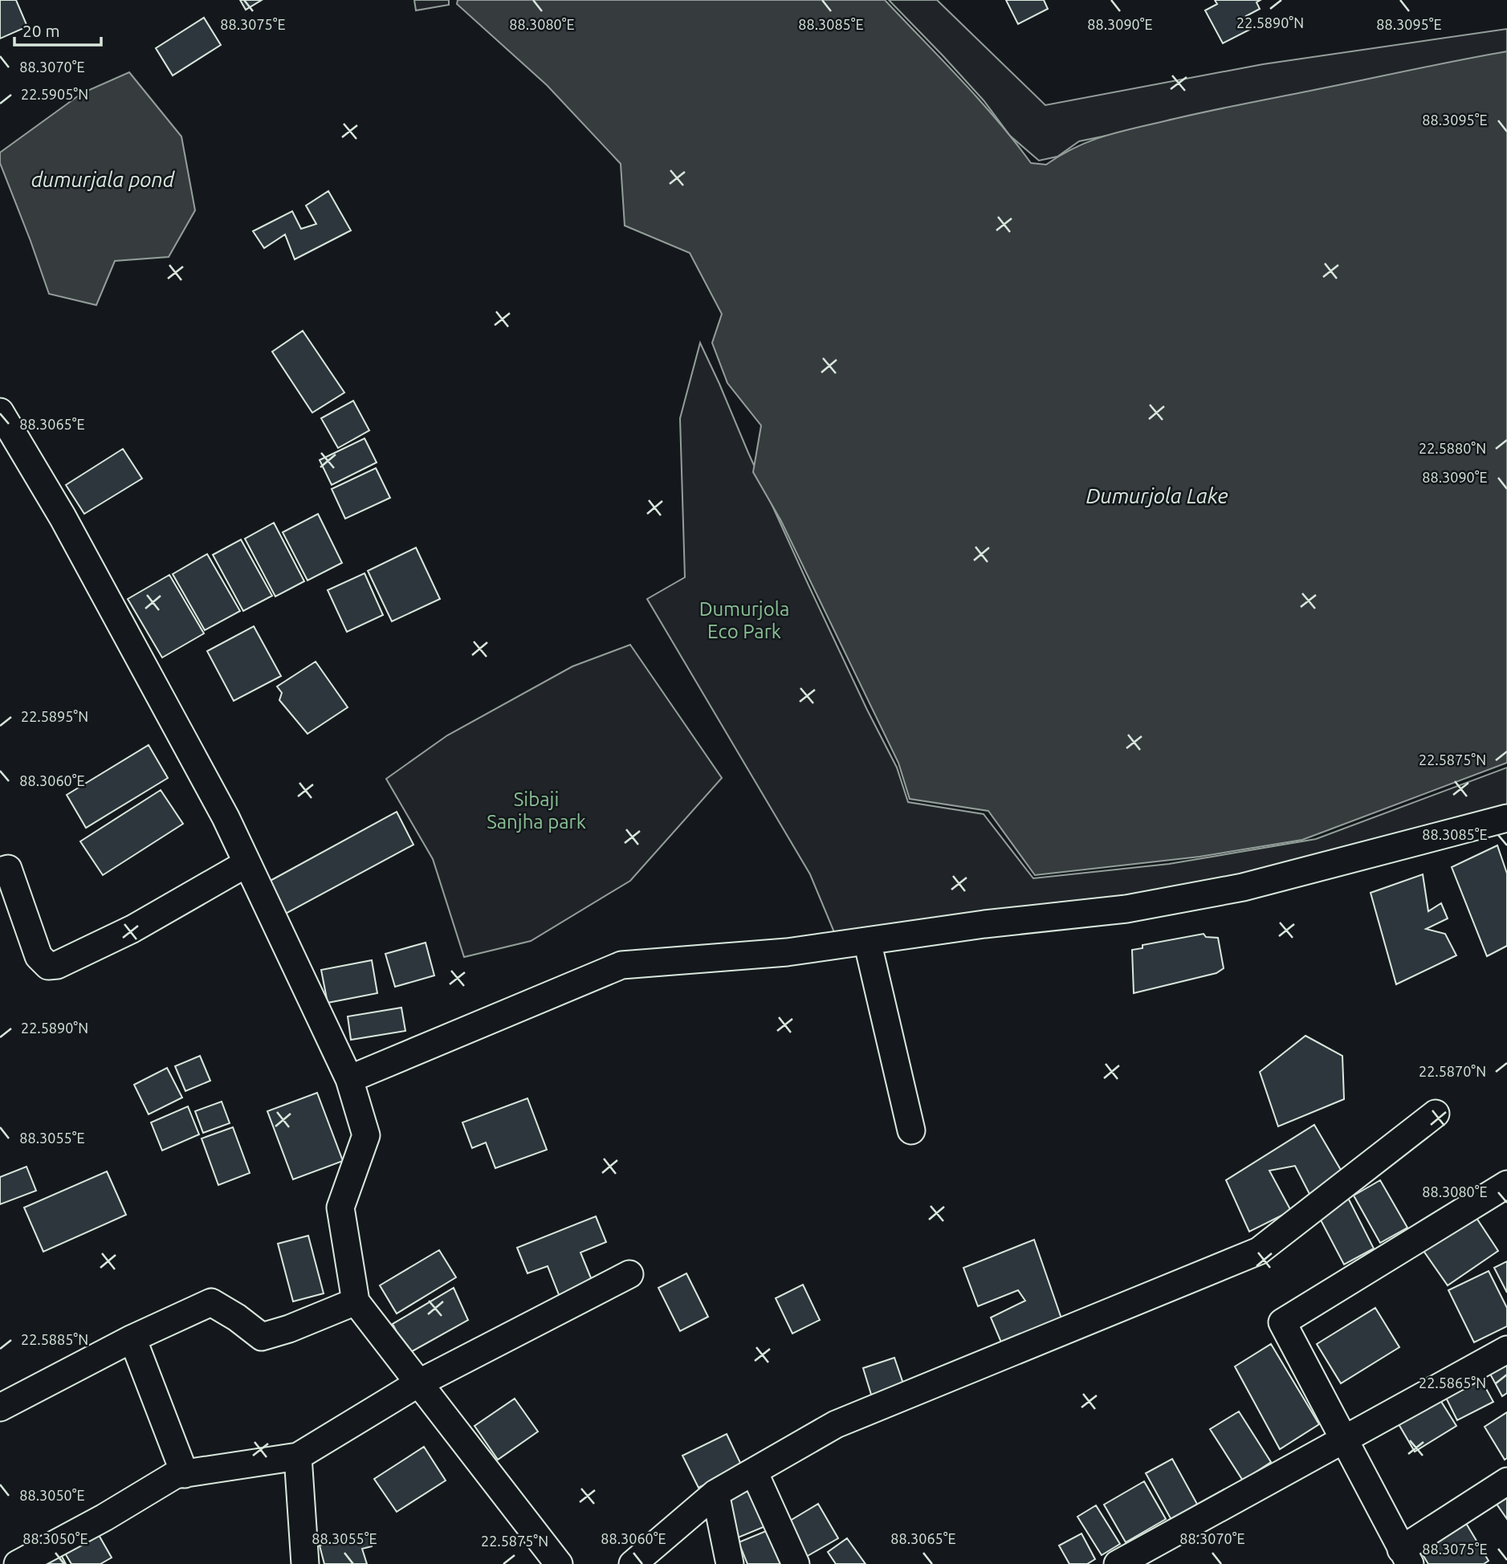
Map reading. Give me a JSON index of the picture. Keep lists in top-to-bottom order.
{
  "water": ["dumurjala pond", "Dumurjola Lake"],
  "parks": ["Dumurjola Eco Park", "Sibaji Sanjha park"],
  "scale_bar": "20 m",
  "coordinates": [
    "22.5890°N",
    "88.3085°E",
    "88.3090°E",
    "88.3075°E",
    "88.3080°E",
    "88.3095°E",
    "88.3070°E",
    "22.5905°N",
    "88.3065°E",
    "22.5880°N",
    "22.5895°N",
    "22.5875°N",
    "88.3060°E",
    "22.5870°N",
    "88.3055°E",
    "22.5885°N",
    "22.5865°N",
    "88.3050°E"
  ]
}
